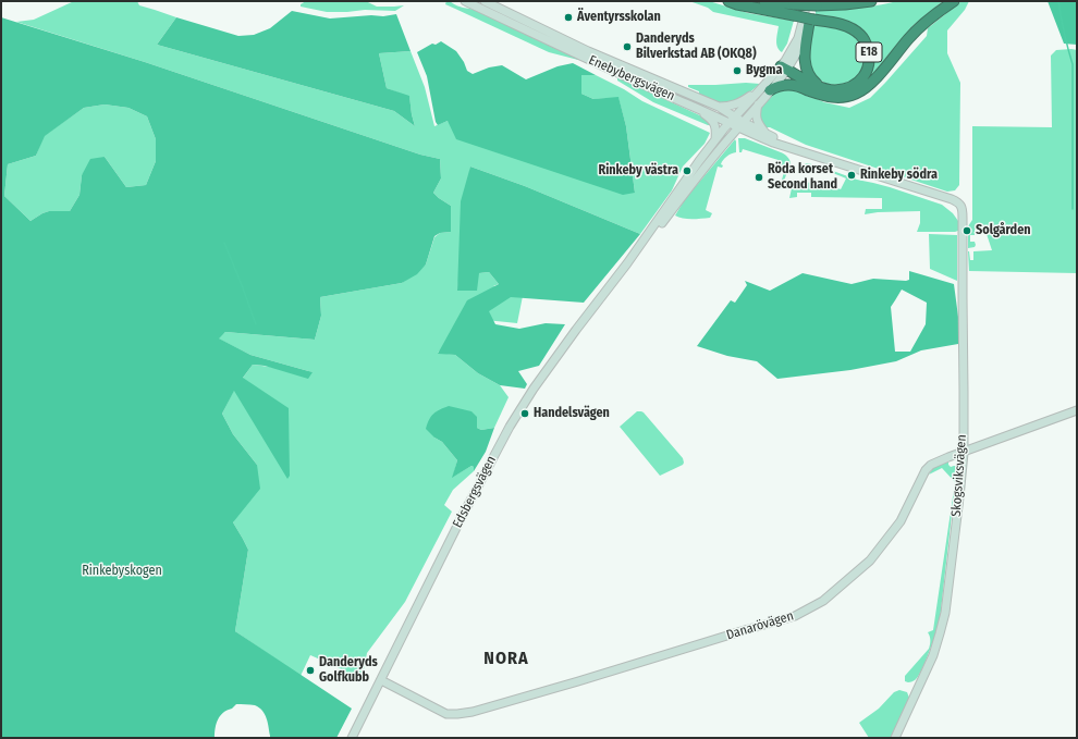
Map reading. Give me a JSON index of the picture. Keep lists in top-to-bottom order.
{
  "streets": {
    "highway": ["E18"],
    "main road": [
      "Enebybergsvägen",
      "Skogsviksvägen",
      "Edsbergsvägen",
      "Danarövägen"
    ]
  },
  "crossings": [
    ["E18", "Edsbergsvägen"],
    ["Enebybergsvägen", "Skogsviksvägen"],
    ["Enebybergsvägen", "Edsbergsvägen"],
    ["Skogsviksvägen", "Danarövägen"],
    ["Edsbergsvägen", "Danarövägen"]
  ],
  "districts": ["NORA"],
  "parks": ["Rinkebyskogen"],
  "places": [
    "Äventyrsskolan",
    "Danderyds Bilverkstad AB (OKQ8)",
    "Bygma",
    "Rinkeby västra",
    "Rinkeby södra",
    "Röda korset Second hand",
    "Solgården",
    "Handelsvägen",
    "Danderyds Golfkubb"
  ]
}
